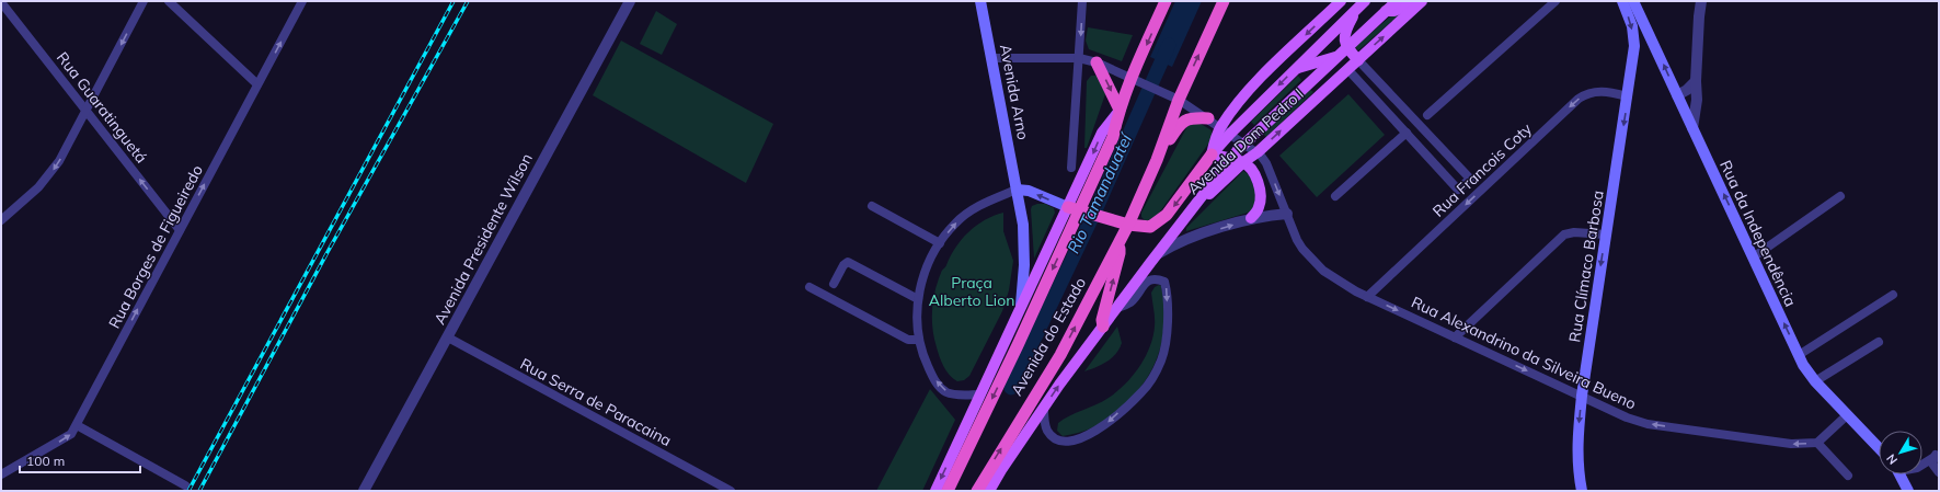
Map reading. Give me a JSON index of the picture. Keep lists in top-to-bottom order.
{
  "streets": {
    "highway": ["Avenida do Estado"],
    "main road": [
      "Avenida Arno",
      "Avenida Dom Pedro I",
      "Rua da Independência",
      "Rua Clímaco Barbosa"
    ],
    "street": [
      "Rua Guaratinguetá",
      "Rua Francois Coty",
      "Avenida Presidente Wilson",
      "Rua Borges de Figueiredo",
      "Rua Alexandrino da Silveira Bueno",
      "Rua Serra de Paracaina"
    ]
  },
  "crossings": [
    ["Rua Guaratinguetá", "Rua Borges de Figueiredo"],
    ["Avenida Dom Pedro I", "Rua Alexandrino da Silveira Bueno"],
    ["Rua Francois Coty", "Rua Clímaco Barbosa"],
    ["Rua Francois Coty", "Rua Alexandrino da Silveira Bueno"],
    ["Avenida Presidente Wilson", "Rua Serra de Paracaina"],
    ["Rua Clímaco Barbosa", "Rua Alexandrino da Silveira Bueno"]
  ],
  "one_way": [
    "Rua Guaratinguetá",
    "Rua Francois Coty",
    "Rua da Independência",
    "Rua Borges de Figueiredo",
    "Rua Clímaco Barbosa"
  ],
  "water": ["Rio Tamanduateí"],
  "parks": ["Praça Alberto Lion"],
  "scale_bar": "100 m",
  "north": "bottom left"
}
